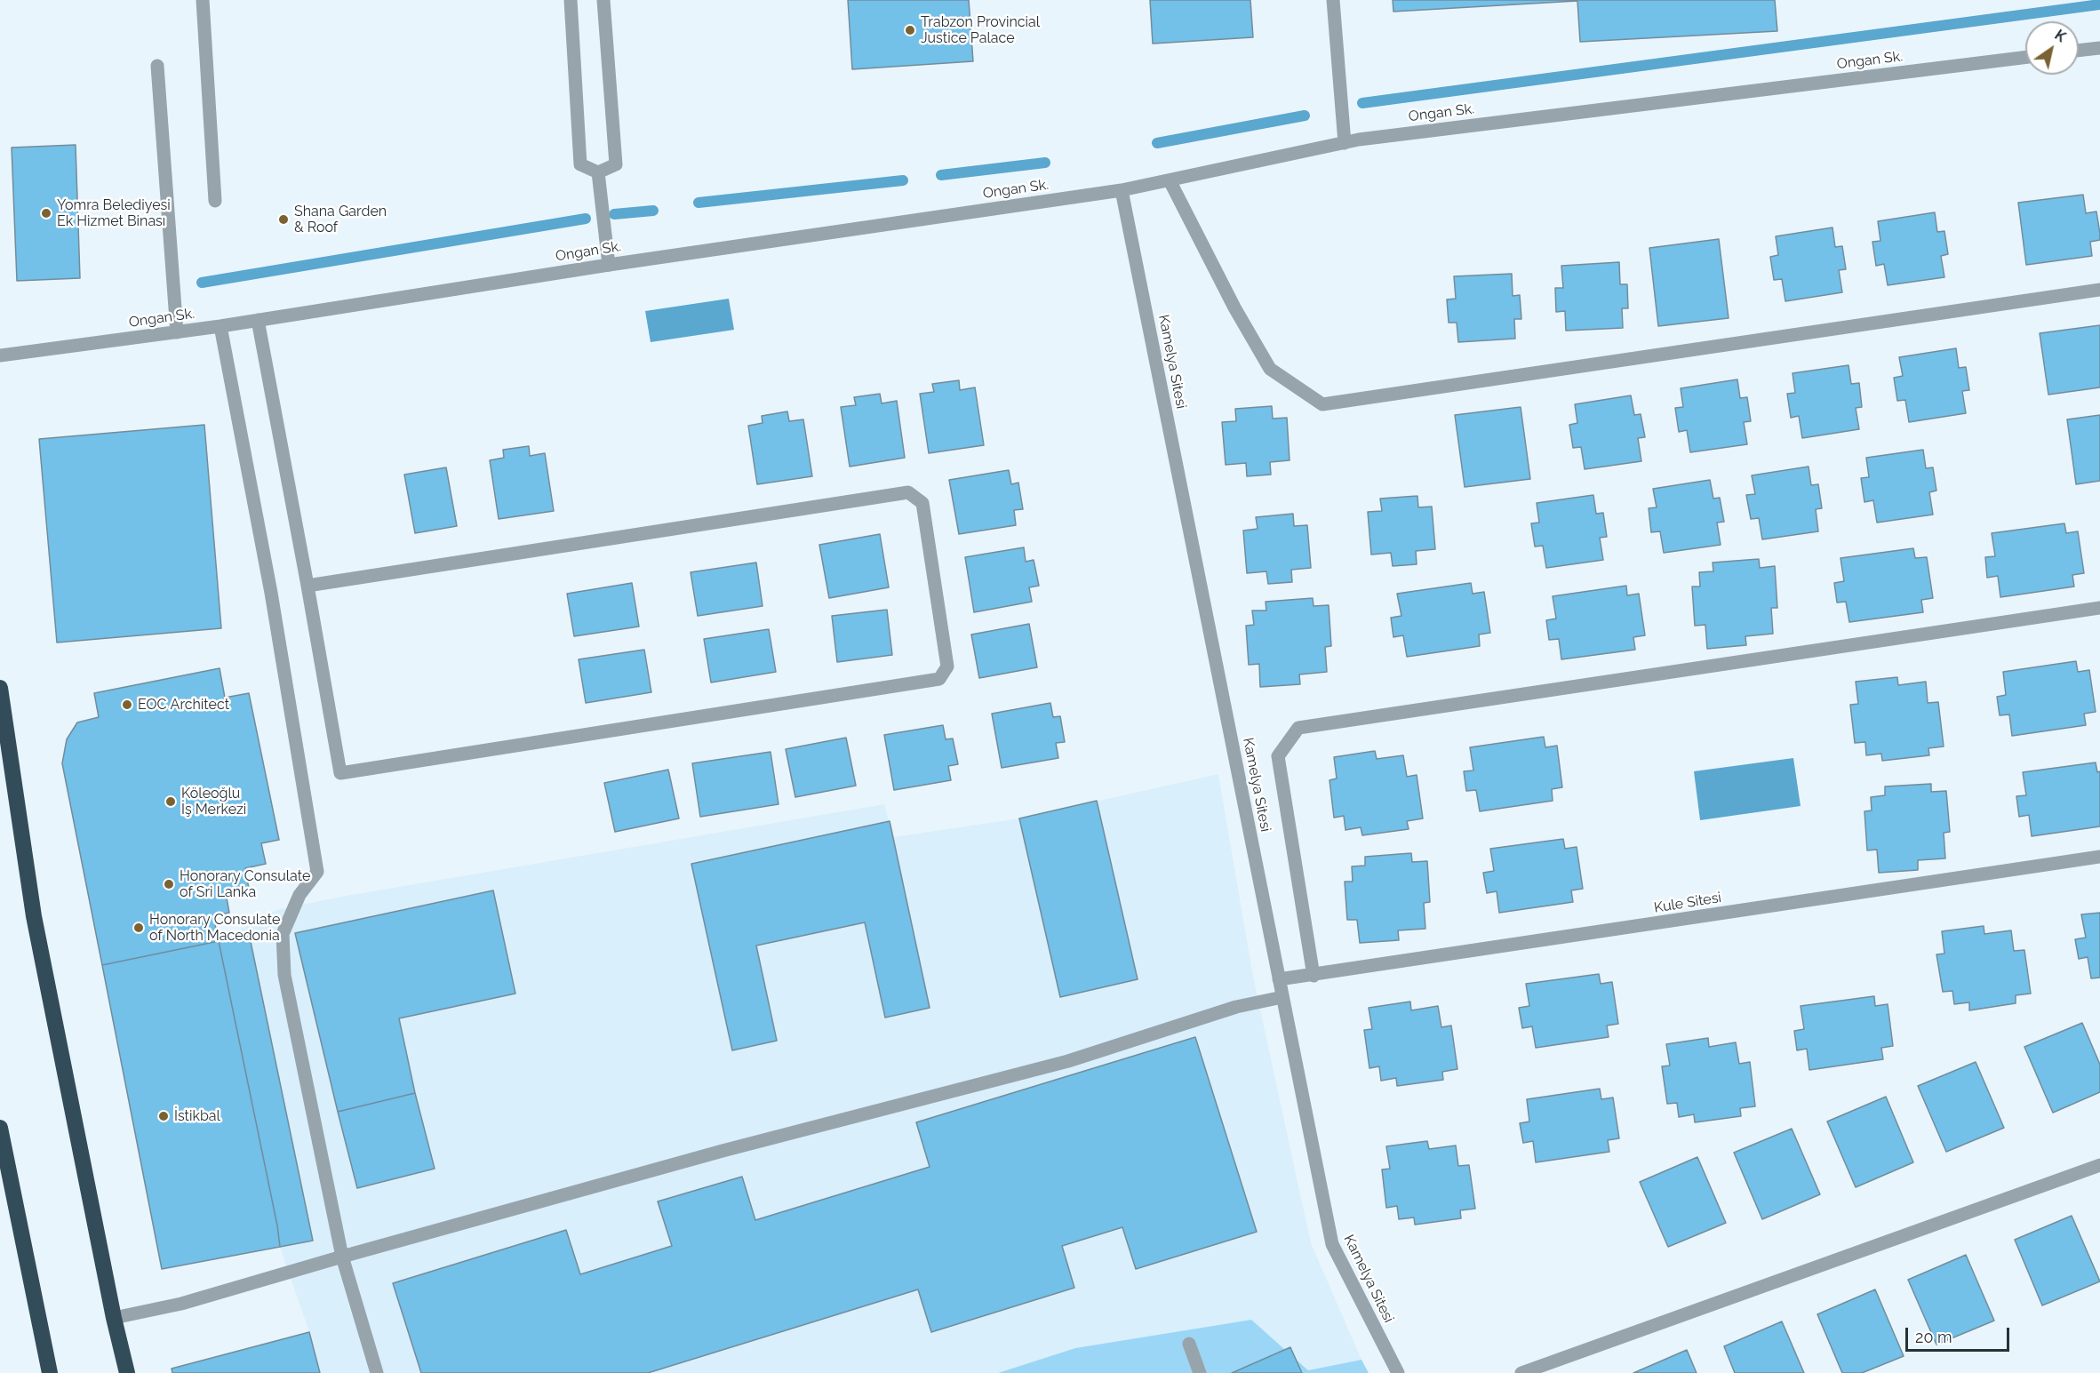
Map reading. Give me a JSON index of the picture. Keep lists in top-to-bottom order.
{
  "streets": {
    "street": ["Ongan Sk.", "Kamelya Sitesi", "Kule Sitesi"]
  },
  "crossings": [
    ["Ongan Sk.", "Kamelya Sitesi"],
    ["Kamelya Sitesi", "Kule Sitesi"]
  ],
  "places": [
    "Trabzon Provincial Justice Palace",
    "Yomra Belediyesi Ek Hizmet Binası",
    "Shana Garden & Roof",
    "EOC Architect",
    "Köleoğlu İş Merkezi",
    "Honorary Consulate of Sri Lanka",
    "Honorary Consulate of North Macedonia",
    "İstikbal"
  ],
  "scale_bar": "20 m",
  "north": "top right"
}
